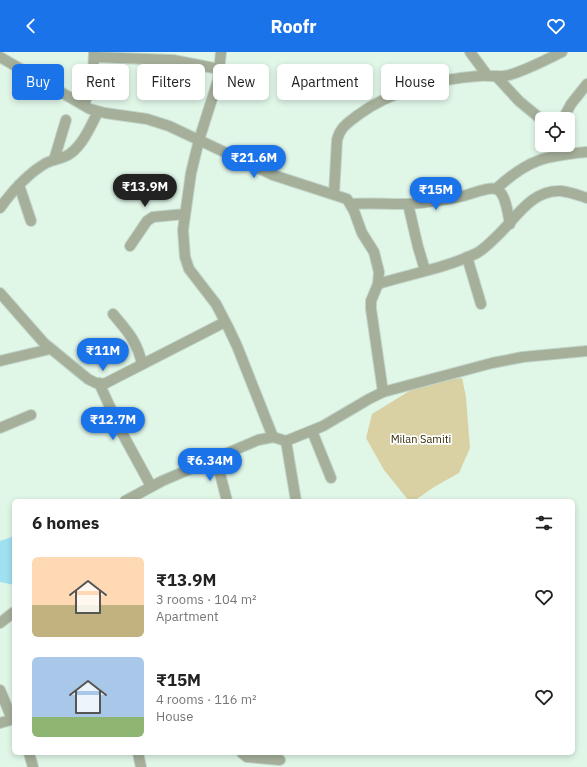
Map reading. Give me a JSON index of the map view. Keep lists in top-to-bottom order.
{
  "parks": ["Milan Samiti"],
  "page": {
    "header": "Roofr",
    "chip": [
      "Buy",
      "Rent",
      "Filters",
      "New",
      "Apartment",
      "House"
    ],
    "price": [
      "₹21.6M",
      "₹13.9M",
      "₹15M",
      "₹11M",
      "₹12.7M",
      "₹6.34M"
    ],
    "heading": "6 homes",
    "list": [
      {
        "name": "₹13.9M",
        "note": "3 rooms · 104 m² · Apartment"
      },
      {
        "name": "₹15M",
        "note": "4 rooms · 116 m² · House"
      }
    ]
  }
}
